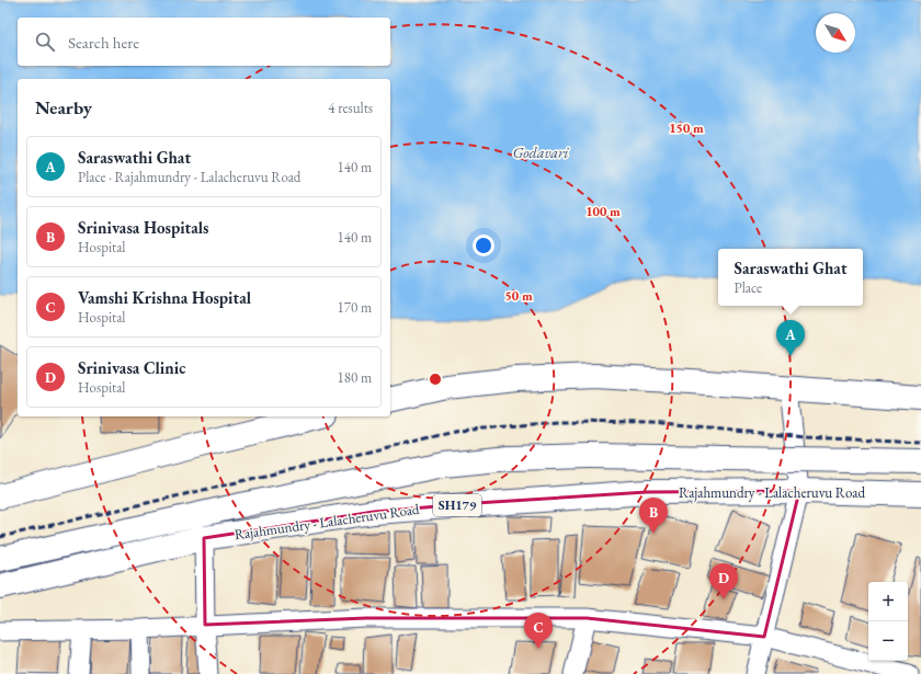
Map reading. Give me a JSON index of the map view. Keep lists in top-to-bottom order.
{
  "streets": {
    "main road": ["Rajahmundry - Lalacheruvu Road", "SH179"]
  },
  "water": ["Godavari"],
  "north": "bottom right",
  "page": {
    "search": "Search here",
    "heading": ["Nearby", "4 results"],
    "list": [
      {
        "mark": "A",
        "name": "Saraswathi Ghat",
        "note": "Place · Rajahmundry - Lalacheruvu Road",
        "value": "140 m"
      },
      {
        "mark": "B",
        "name": "Srinivasa Hospitals",
        "note": "Hospital",
        "value": "140 m"
      },
      {
        "mark": "C",
        "name": "Vamshi Krishna Hospital",
        "note": "Hospital",
        "value": "170 m"
      },
      {
        "mark": "D",
        "name": "Srinivasa Clinic",
        "note": "Hospital",
        "value": "180 m"
      }
    ],
    "popup": ["Saraswathi Ghat", "Place"],
    "pins": [
      "A",
      "B",
      "D",
      "C"
    ],
    "map_buttons": ["+", "−"]
  },
  "rings": ["150 m", "100 m", "50 m"]
}
